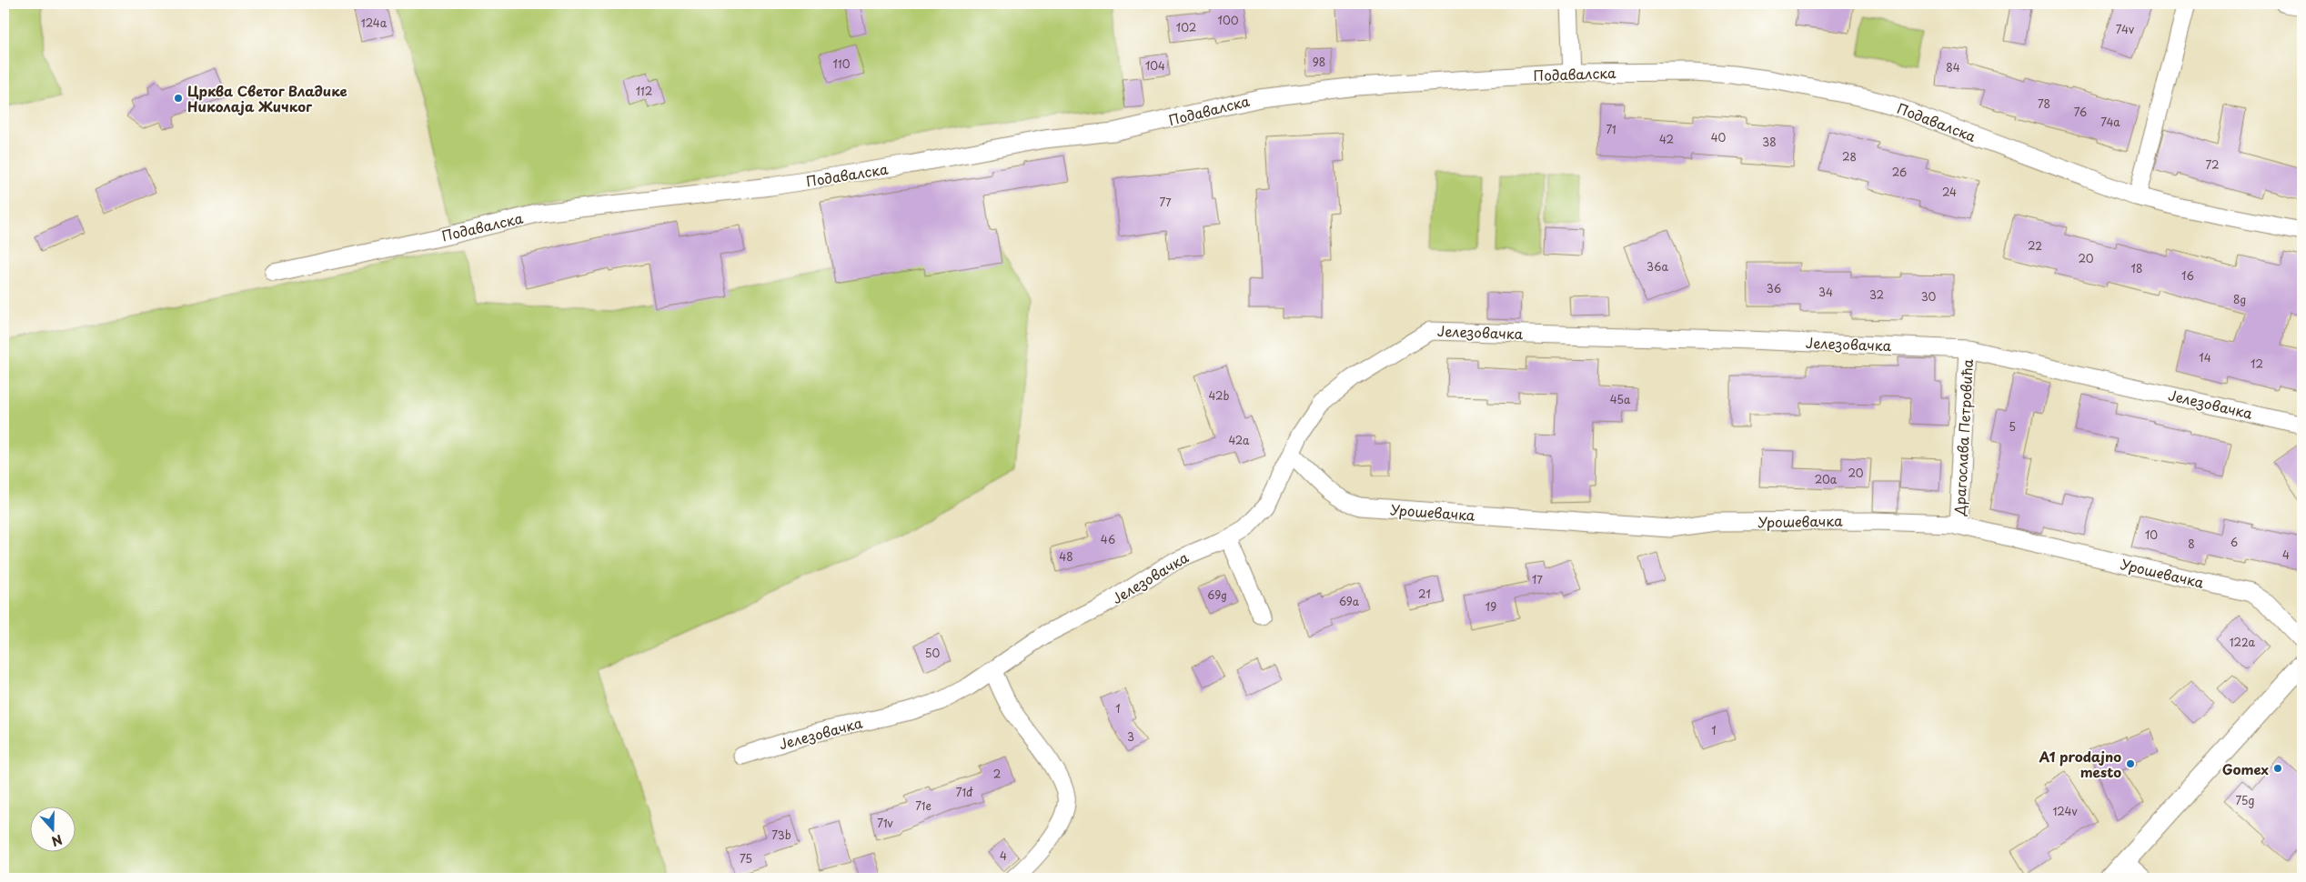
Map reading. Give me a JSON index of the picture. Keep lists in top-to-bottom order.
{
  "streets": {
    "street": [
      "Подавалска",
      "Јелезовачка",
      "Драгослава Петровића",
      "Урошевачка"
    ]
  },
  "crossings": [
    ["Јелезовачка", "Драгослава Петровића"],
    ["Јелезовачка", "Урошевачка"],
    ["Драгослава Петровића", "Урошевачка"]
  ],
  "places": ["Црква Светог Владике Николаја Жичког", "A1 prodajno mesto", "Gomex"],
  "house_numbers": [
    "100",
    "124a",
    "102",
    "74v",
    "98",
    "110",
    "104",
    "84",
    "112",
    "78",
    "76",
    "74a",
    "71",
    "40",
    "42",
    "38",
    "28",
    "72",
    "26",
    "24",
    "77",
    "22",
    "20",
    "36a",
    "18",
    "16",
    "36",
    "34",
    "32",
    "30",
    "8g",
    "14",
    "12",
    "42b",
    "45a",
    "5",
    "42a",
    "20",
    "20a",
    "10",
    "46",
    "6",
    "8",
    "4",
    "48",
    "17",
    "21",
    "69g",
    "69a",
    "19",
    "122a",
    "50",
    "1",
    "1",
    "3",
    "2",
    "71đ",
    "75g",
    "71e",
    "124v",
    "71v",
    "73b",
    "4",
    "75"
  ],
  "north": "bottom"
}
